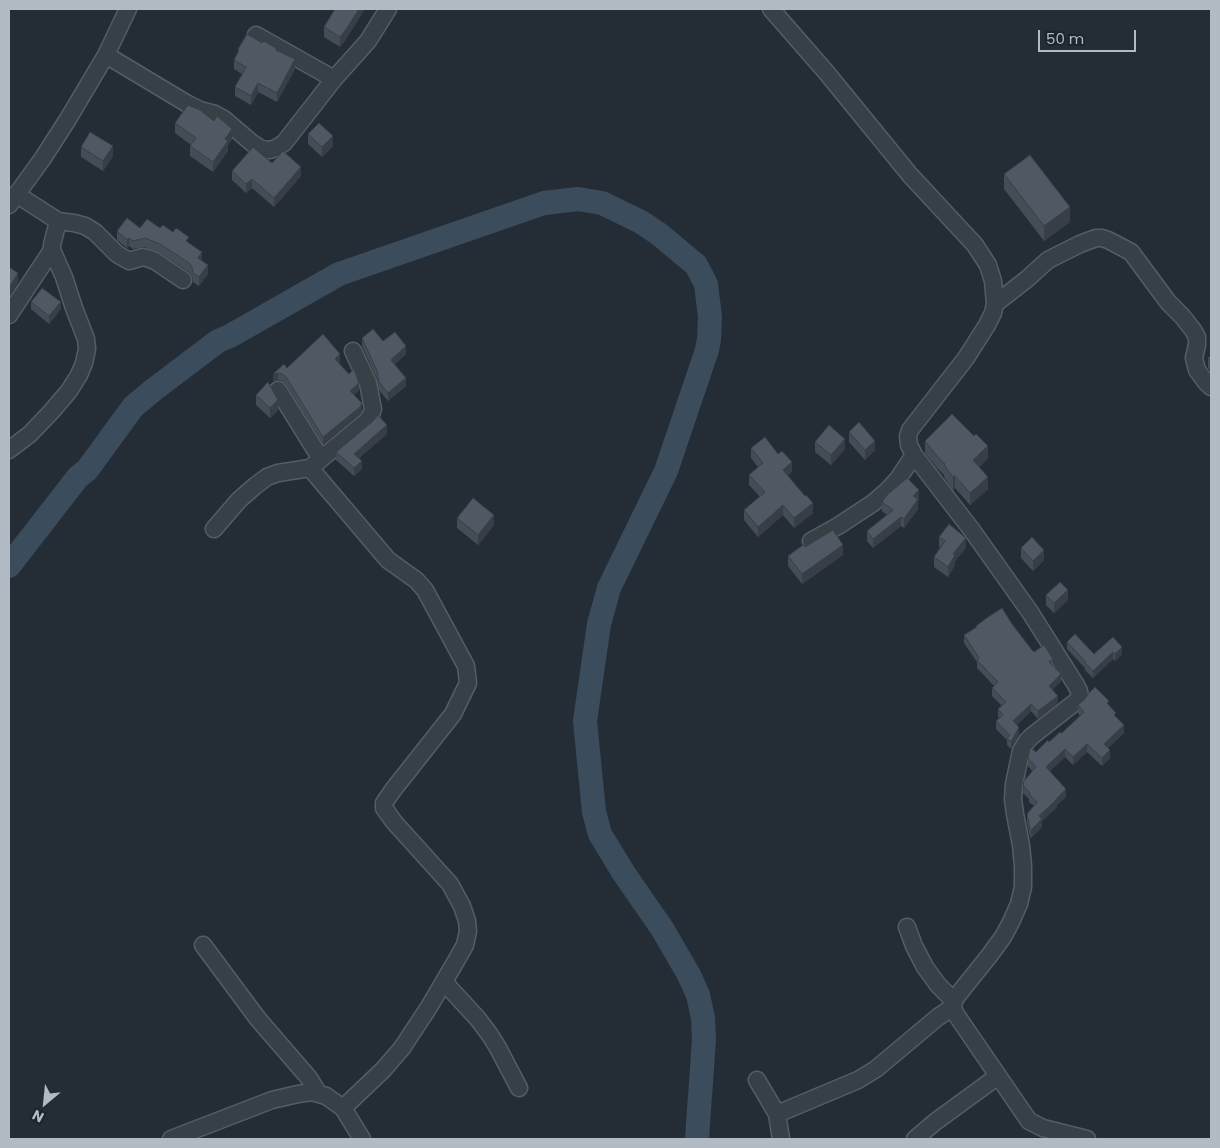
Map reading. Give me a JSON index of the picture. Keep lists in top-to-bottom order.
{
  "scale_bar": "50 m",
  "north": "bottom left"
}
